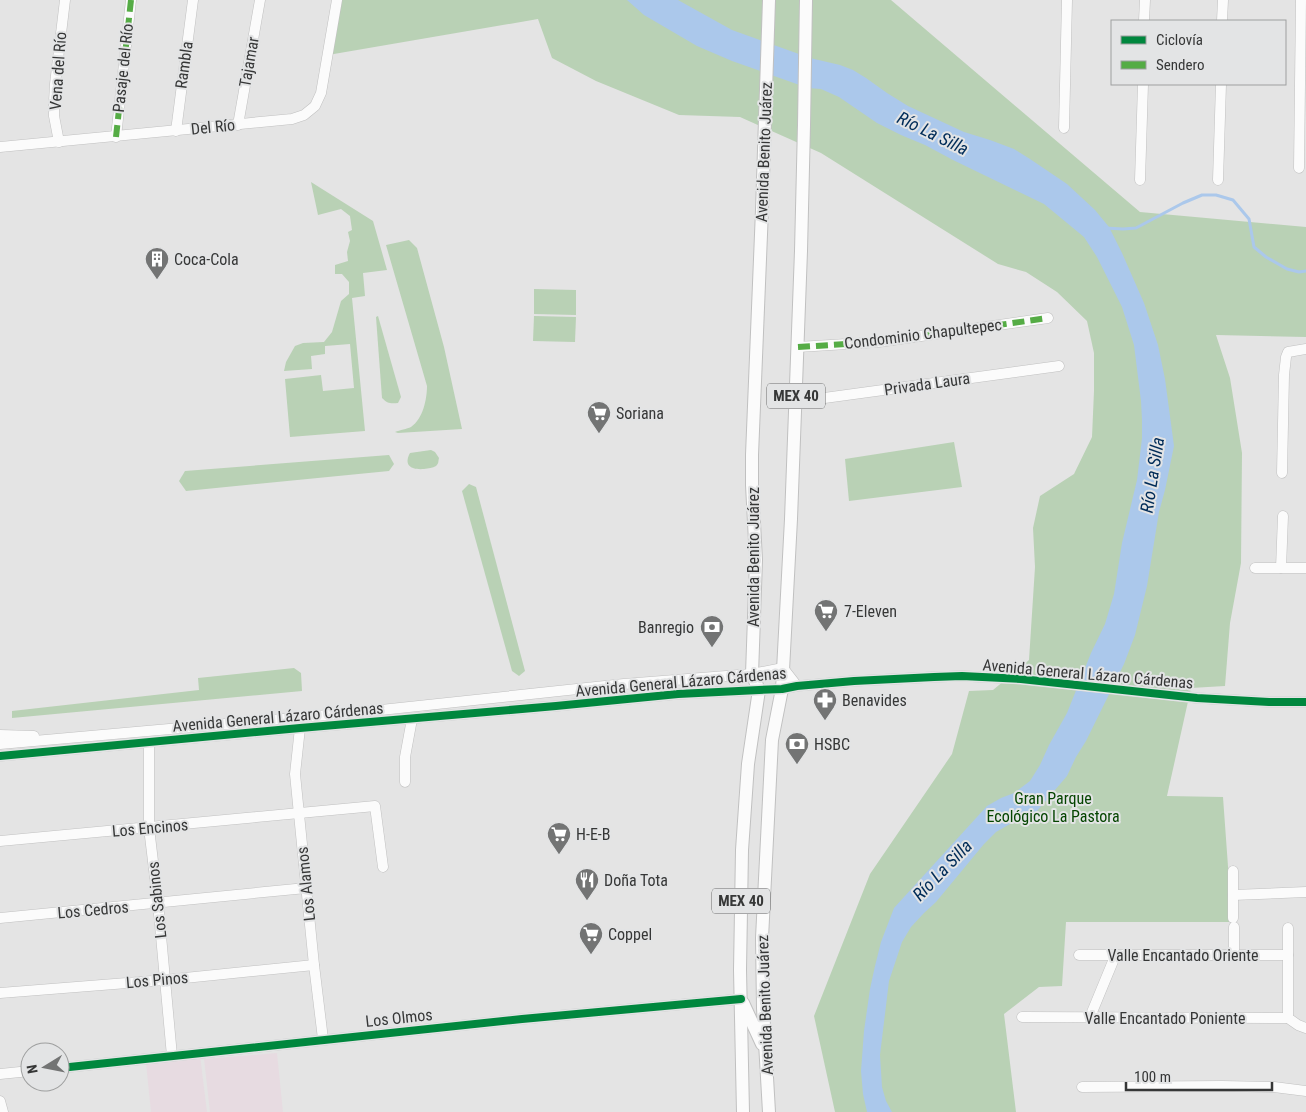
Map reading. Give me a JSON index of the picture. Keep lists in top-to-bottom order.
{
  "streets": {
    "main road": ["Avenida Benito Juárez", "MEX 40"],
    "street": [
      "Tajamar",
      "Rambla",
      "Pasaje del Río",
      "Vena del Río",
      "Del Río",
      "Condominio Chapultepec",
      "Privada Laura",
      "Avenida General Lázaro Cárdenas",
      "Los Encinos",
      "Los Alamos",
      "Los Sabinos",
      "Los Cedros",
      "Valle Encantado Oriente",
      "Los Pinos",
      "Los Olmos",
      "Valle Encantado Poniente"
    ]
  },
  "crossings": [
    ["Tajamar", "Del Río"],
    ["Rambla", "Del Río"],
    ["Pasaje del Río", "Del Río"],
    ["Vena del Río", "Del Río"],
    ["Avenida Benito Juárez", "Condominio Chapultepec"],
    ["Avenida Benito Juárez", "Privada Laura"],
    ["Avenida Benito Juárez", "Avenida General Lázaro Cárdenas"],
    ["Avenida Benito Juárez", "Los Olmos"],
    ["Avenida General Lázaro Cárdenas", "Los Alamos"],
    ["Avenida General Lázaro Cárdenas", "Los Sabinos"],
    ["Los Encinos", "Los Alamos"],
    ["Los Encinos", "Los Sabinos"],
    ["Los Alamos", "Los Cedros"],
    ["Los Alamos", "Los Pinos"],
    ["Los Alamos", "Los Olmos"],
    ["Los Sabinos", "Los Cedros"],
    ["Los Sabinos", "Los Pinos"],
    ["Los Sabinos", "Los Olmos"]
  ],
  "water": ["Río La Silla"],
  "parks": ["Gran Parque Ecológico La Pastora"],
  "places": {
    "building": ["Coca-Cola"],
    "supermarket": [
      "Soriana",
      "7-Eleven",
      "H-E-B",
      "Coppel"
    ],
    "bank": ["Banregio", "HSBC"],
    "pharmacy": ["Benavides"],
    "restaurant": ["Doña Tota"]
  },
  "legend": ["Ciclovía", "Sendero"],
  "scale_bar": "100 m",
  "north": "left"
}
